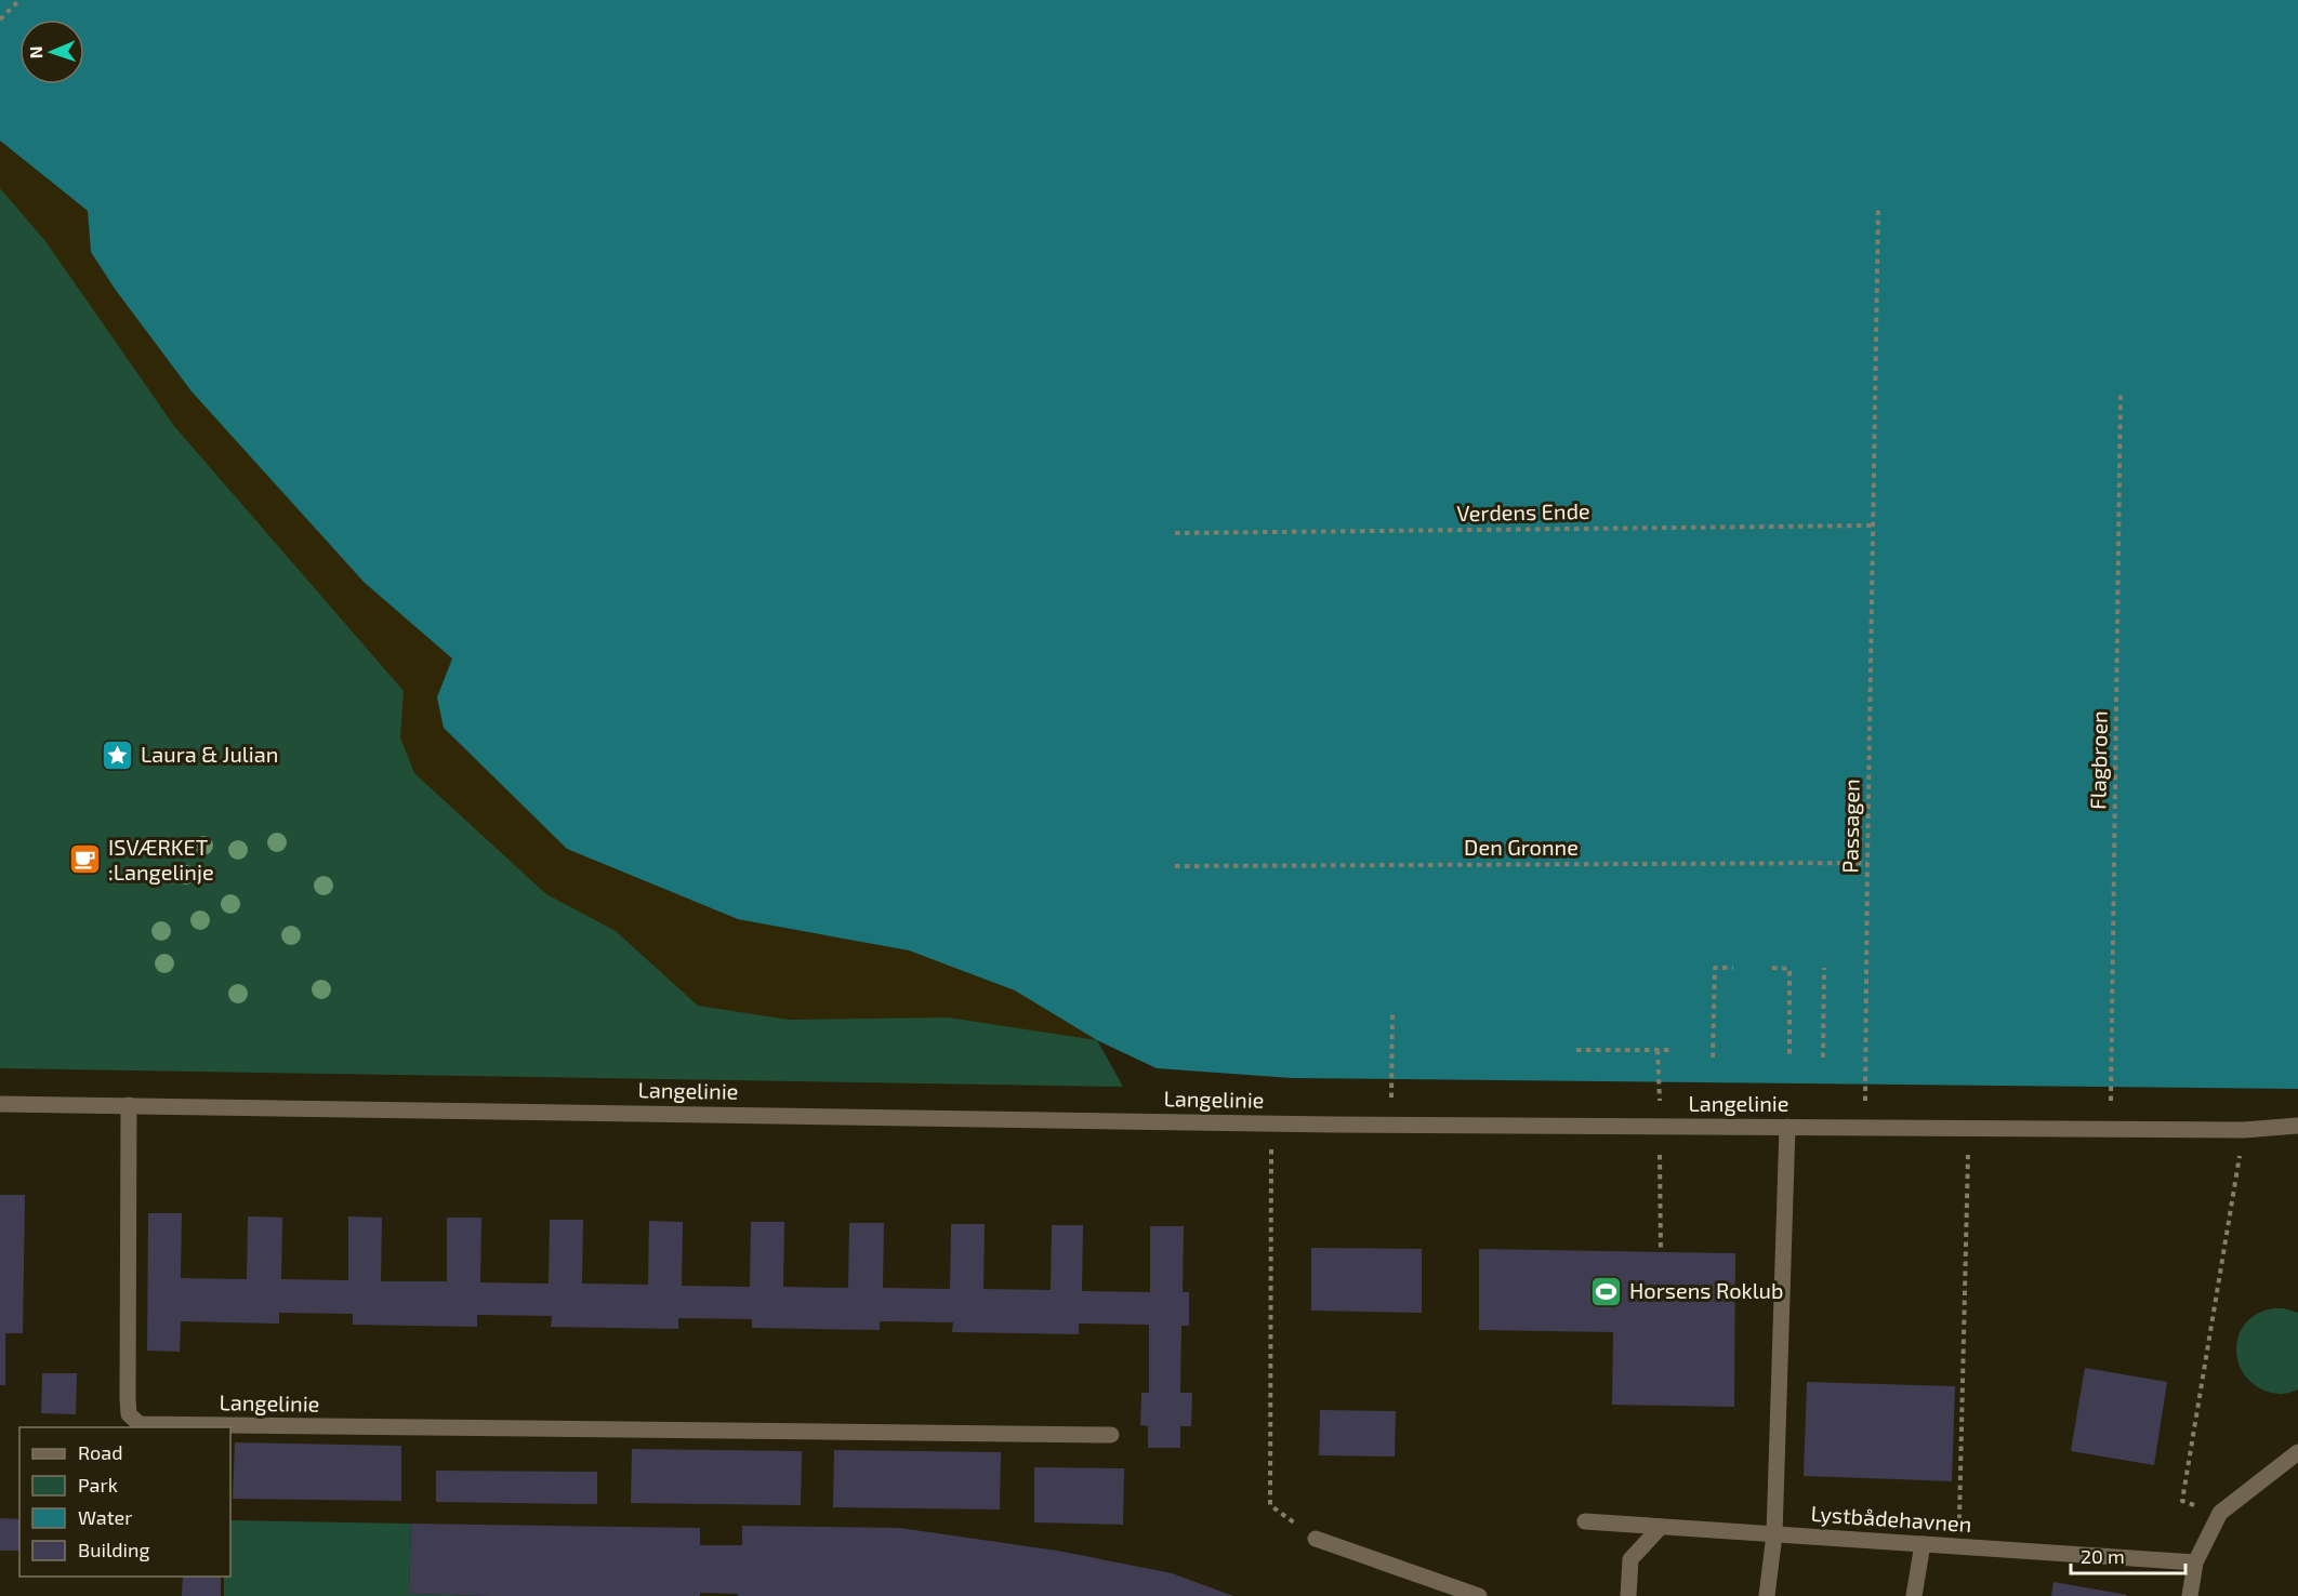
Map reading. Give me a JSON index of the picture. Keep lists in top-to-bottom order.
{
  "streets": {
    "street": ["Langelinie", "Lystbådehavnen"],
    "path": [
      "Verdens Ende",
      "Flagbroen",
      "Passagen",
      "Den Gronne"
    ]
  },
  "crossings": [
    ["Verdens Ende", "Passagen"],
    ["Flagbroen", "Langelinie"],
    ["Passagen", "Den Gronne"],
    ["Passagen", "Langelinie"]
  ],
  "places": {
    "place": ["Laura & Julian"],
    "cafe": ["ISVÆRKET :Langelinje"],
    "sports": ["Horsens Roklub"]
  },
  "legend": [
    "Road",
    "Park",
    "Water",
    "Building"
  ],
  "scale_bar": "20 m",
  "north": "left"
}
